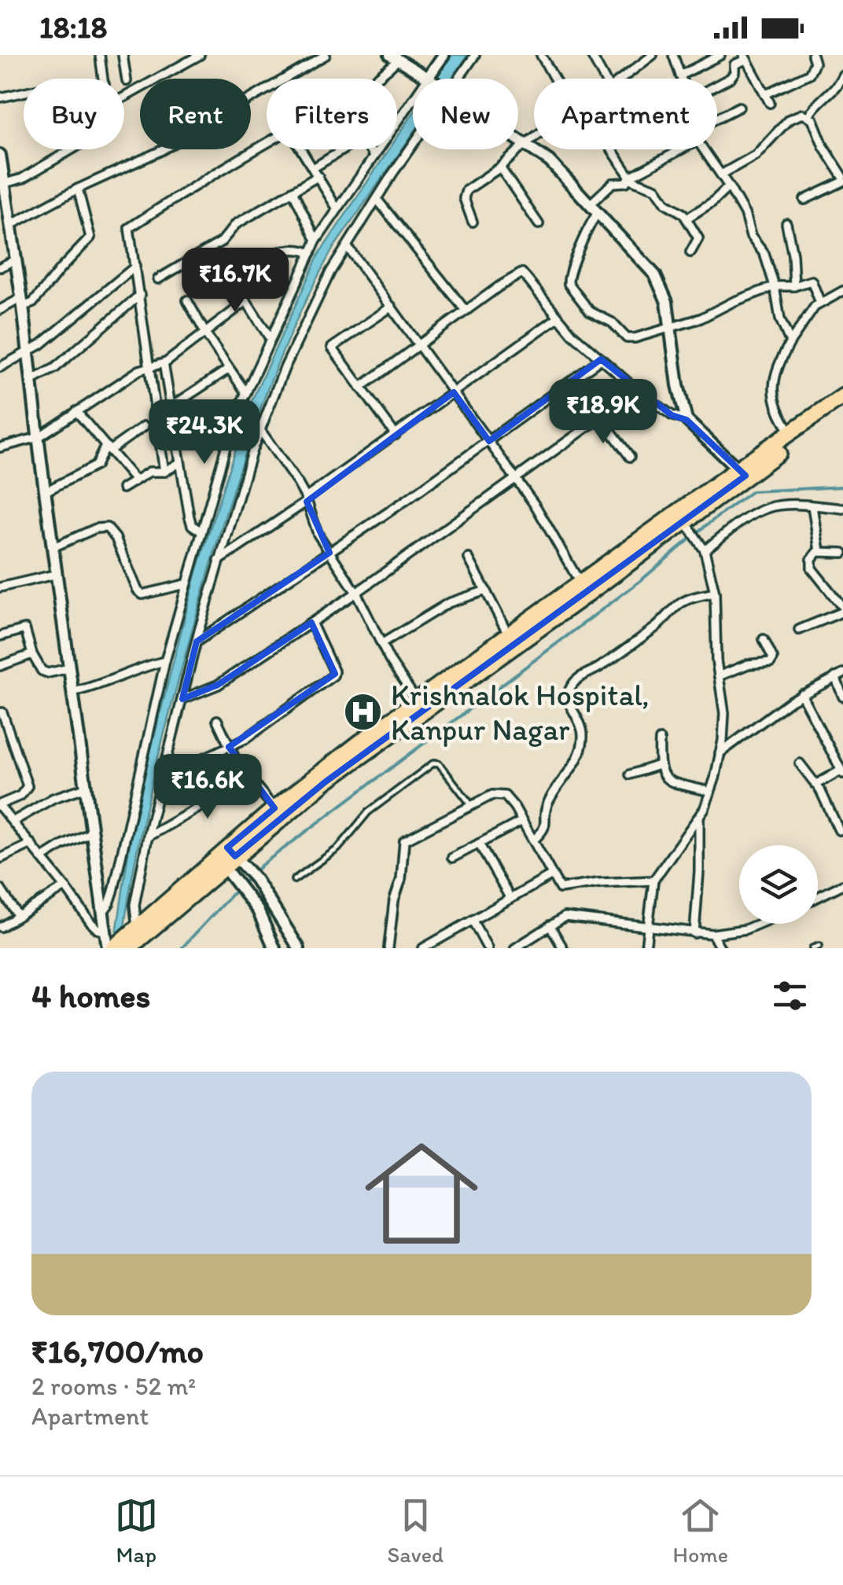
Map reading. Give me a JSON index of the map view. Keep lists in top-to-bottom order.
{
  "places": {
    "hospital": ["Krishnalok Hospital, Kanpur Nagar"]
  },
  "page": {
    "status": "18:18",
    "chip": [
      "Buy",
      "Rent",
      "Filters",
      "New",
      "Apartment"
    ],
    "price": [
      "₹16.7K",
      "₹18.9K",
      "₹24.3K",
      "₹16.6K"
    ],
    "heading": "4 homes",
    "list": [
      {
        "name": "₹16,700/mo",
        "note": "2 rooms · 52 m² · Apartment"
      }
    ],
    "tabs": ["Map", "Saved", "Home"]
  }
}
